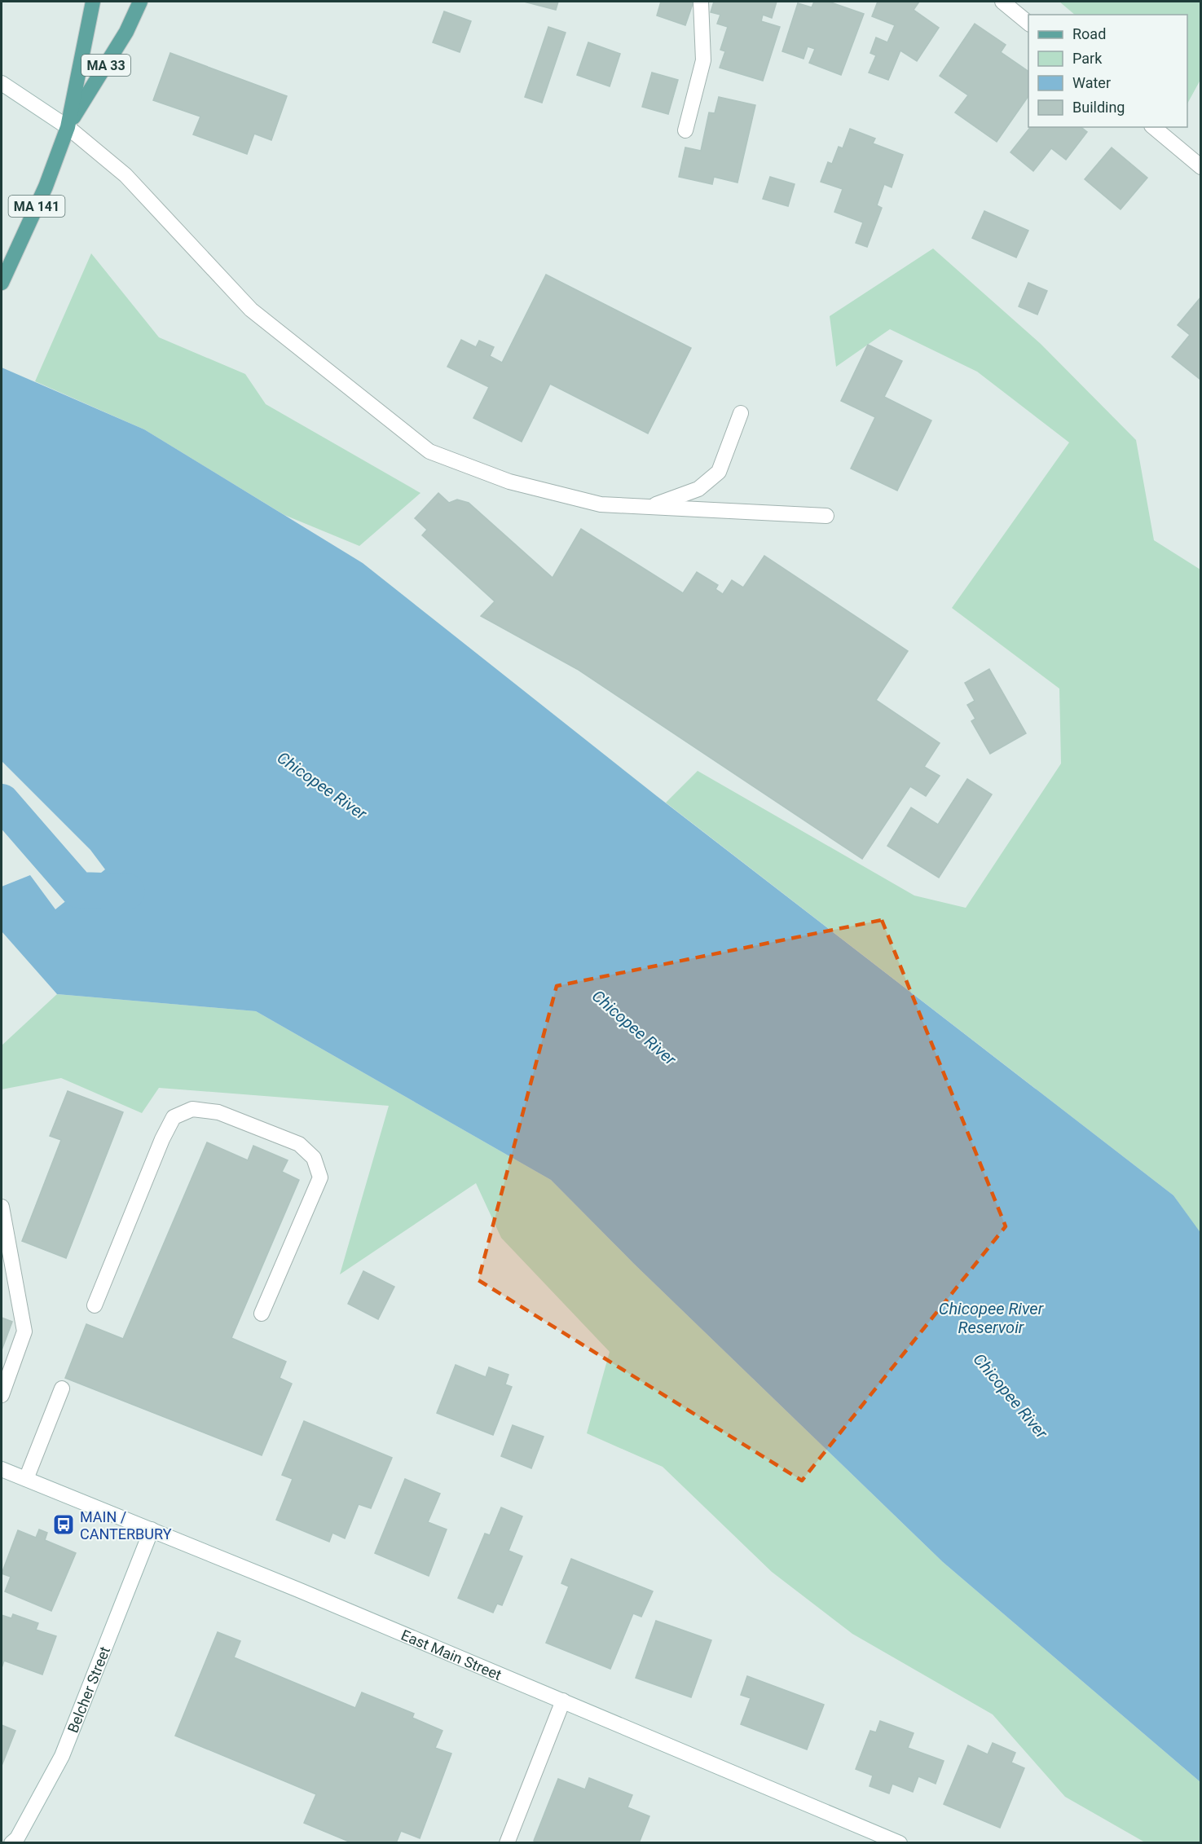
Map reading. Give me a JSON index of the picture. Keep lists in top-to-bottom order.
{
  "streets": {
    "main road": [
      "MA 33",
      "MA 141",
      "East Main Street",
      "Belcher Street"
    ]
  },
  "crossings": [
    ["MA 33", "MA 141"],
    ["East Main Street", "Belcher Street"]
  ],
  "water": ["Chicopee River", "Chicopee River Reservoir"],
  "places": {
    "bus stop": ["MAIN / CANTERBURY"]
  },
  "legend": [
    "Road",
    "Park",
    "Water",
    "Building"
  ]
}
